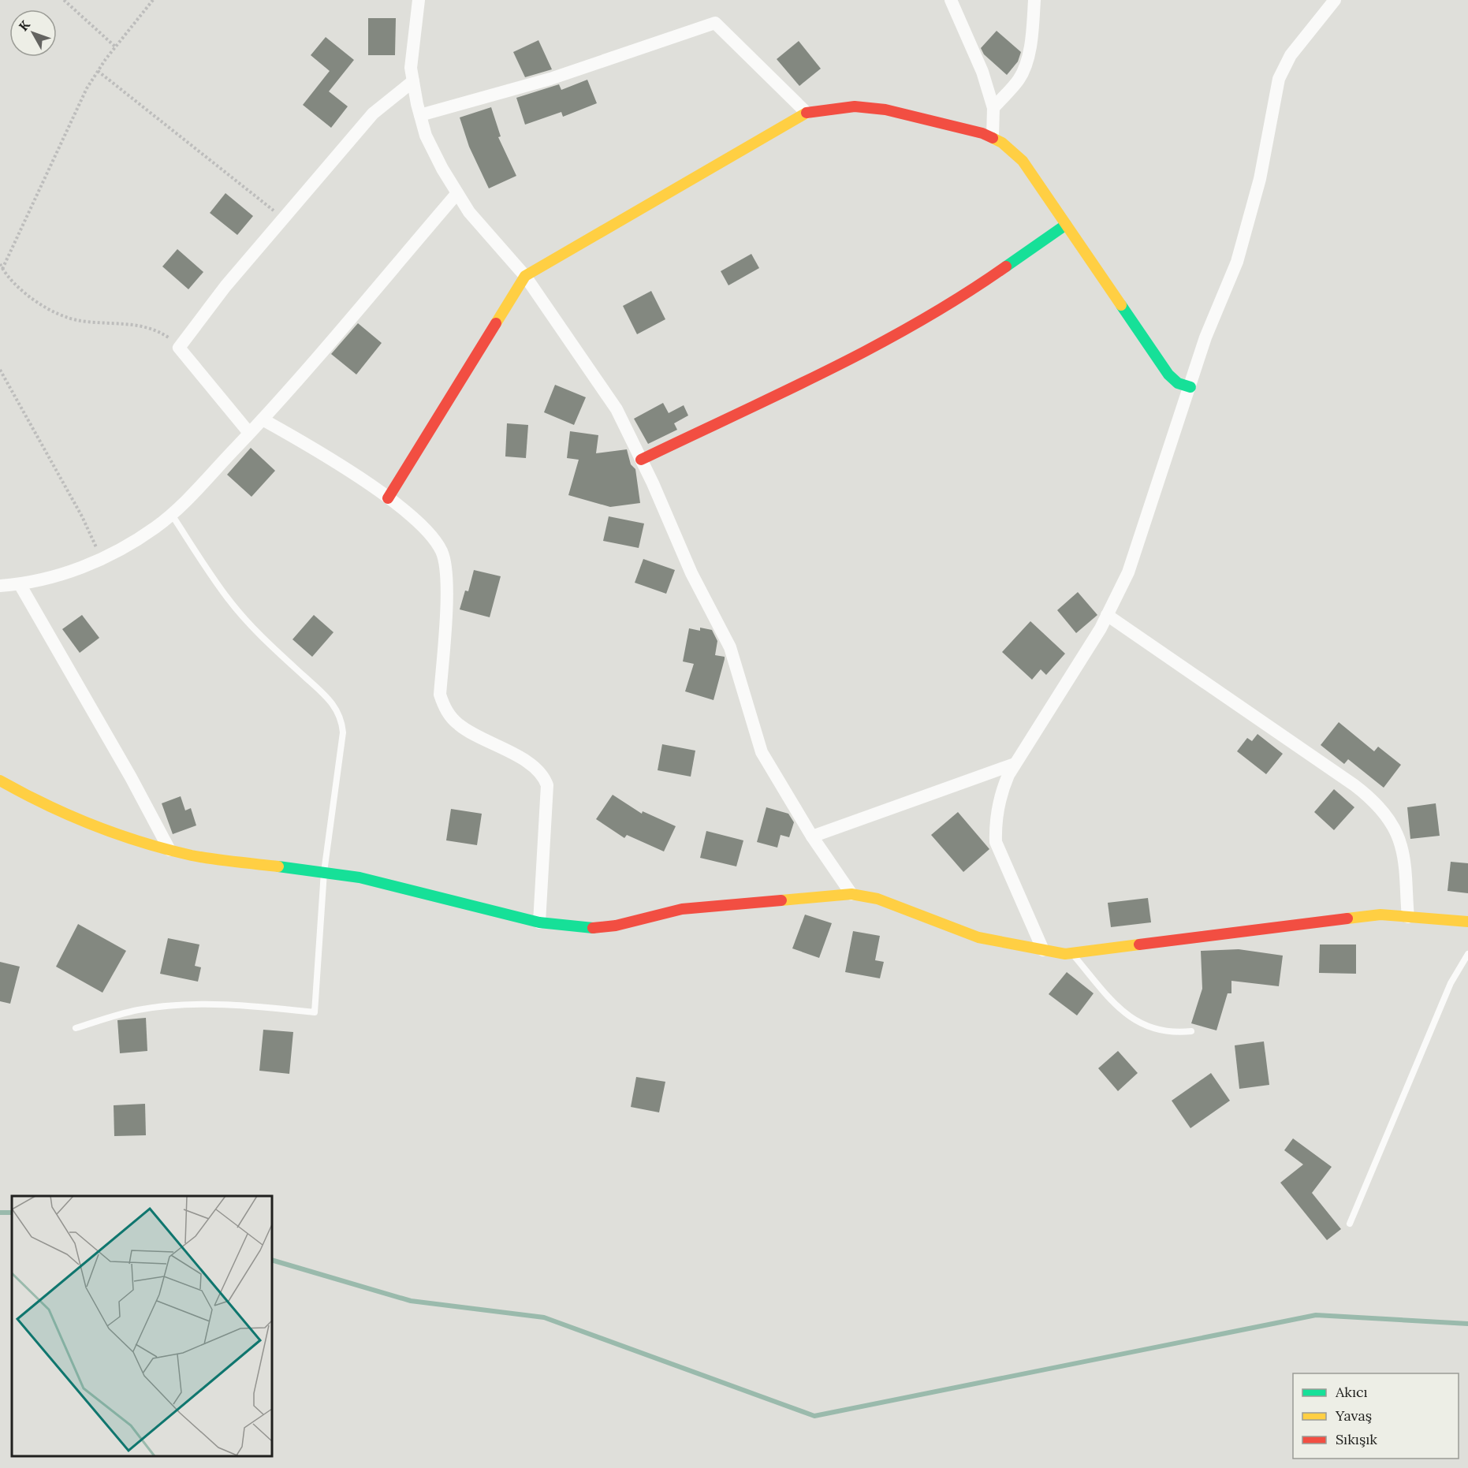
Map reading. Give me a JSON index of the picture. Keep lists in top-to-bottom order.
{
  "legend": ["Akıcı", "Yavaş", "Sıkışık"],
  "north": "top left"
}
